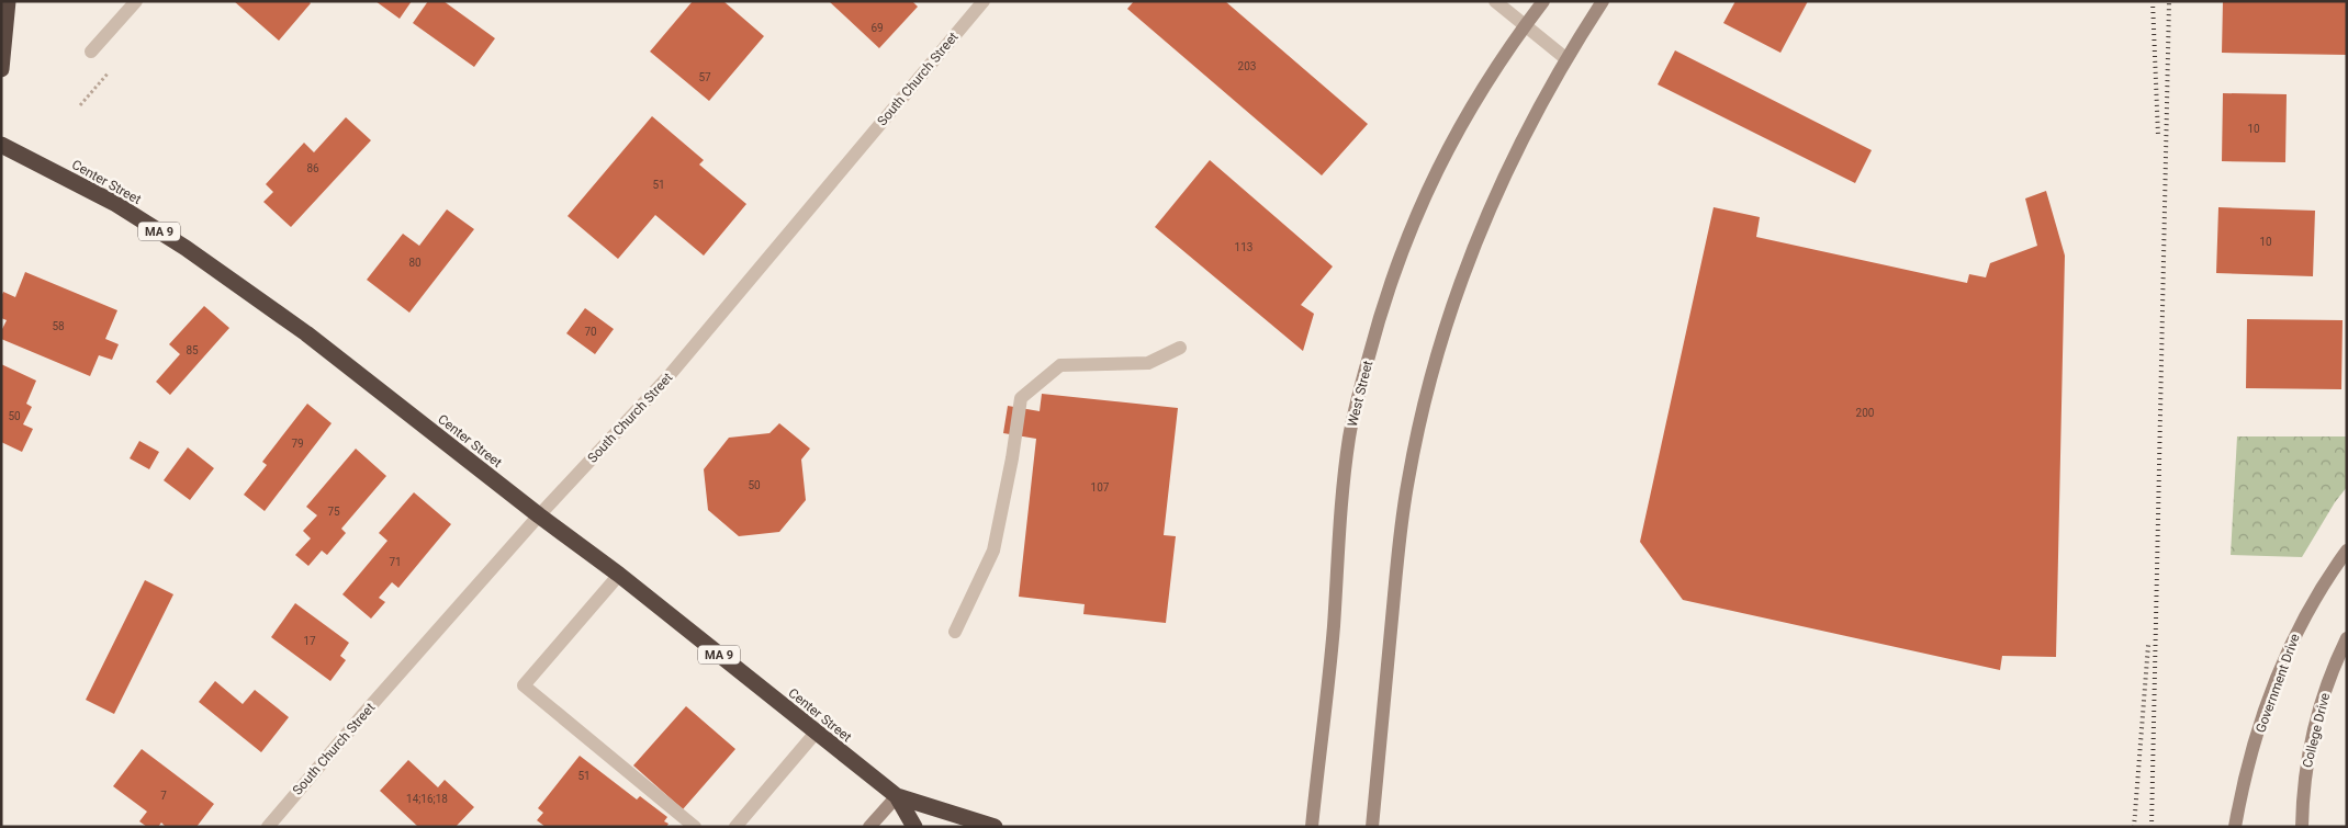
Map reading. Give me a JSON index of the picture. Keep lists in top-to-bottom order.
{
  "streets": {
    "highway": ["Center Street", "MA 9"],
    "street": [
      "South Church Street",
      "West Street",
      "Government Drive",
      "College Drive"
    ]
  },
  "crossings": [
    ["South Church Street", "Center Street"]
  ],
  "house_numbers": [
    "69",
    "203",
    "57",
    "10",
    "86",
    "51",
    "10",
    "113",
    "80",
    "58",
    "70",
    "85",
    "200",
    "50",
    "79",
    "50",
    "107",
    "75",
    "71",
    "17",
    "51",
    "7",
    "14;16;18"
  ]
}
